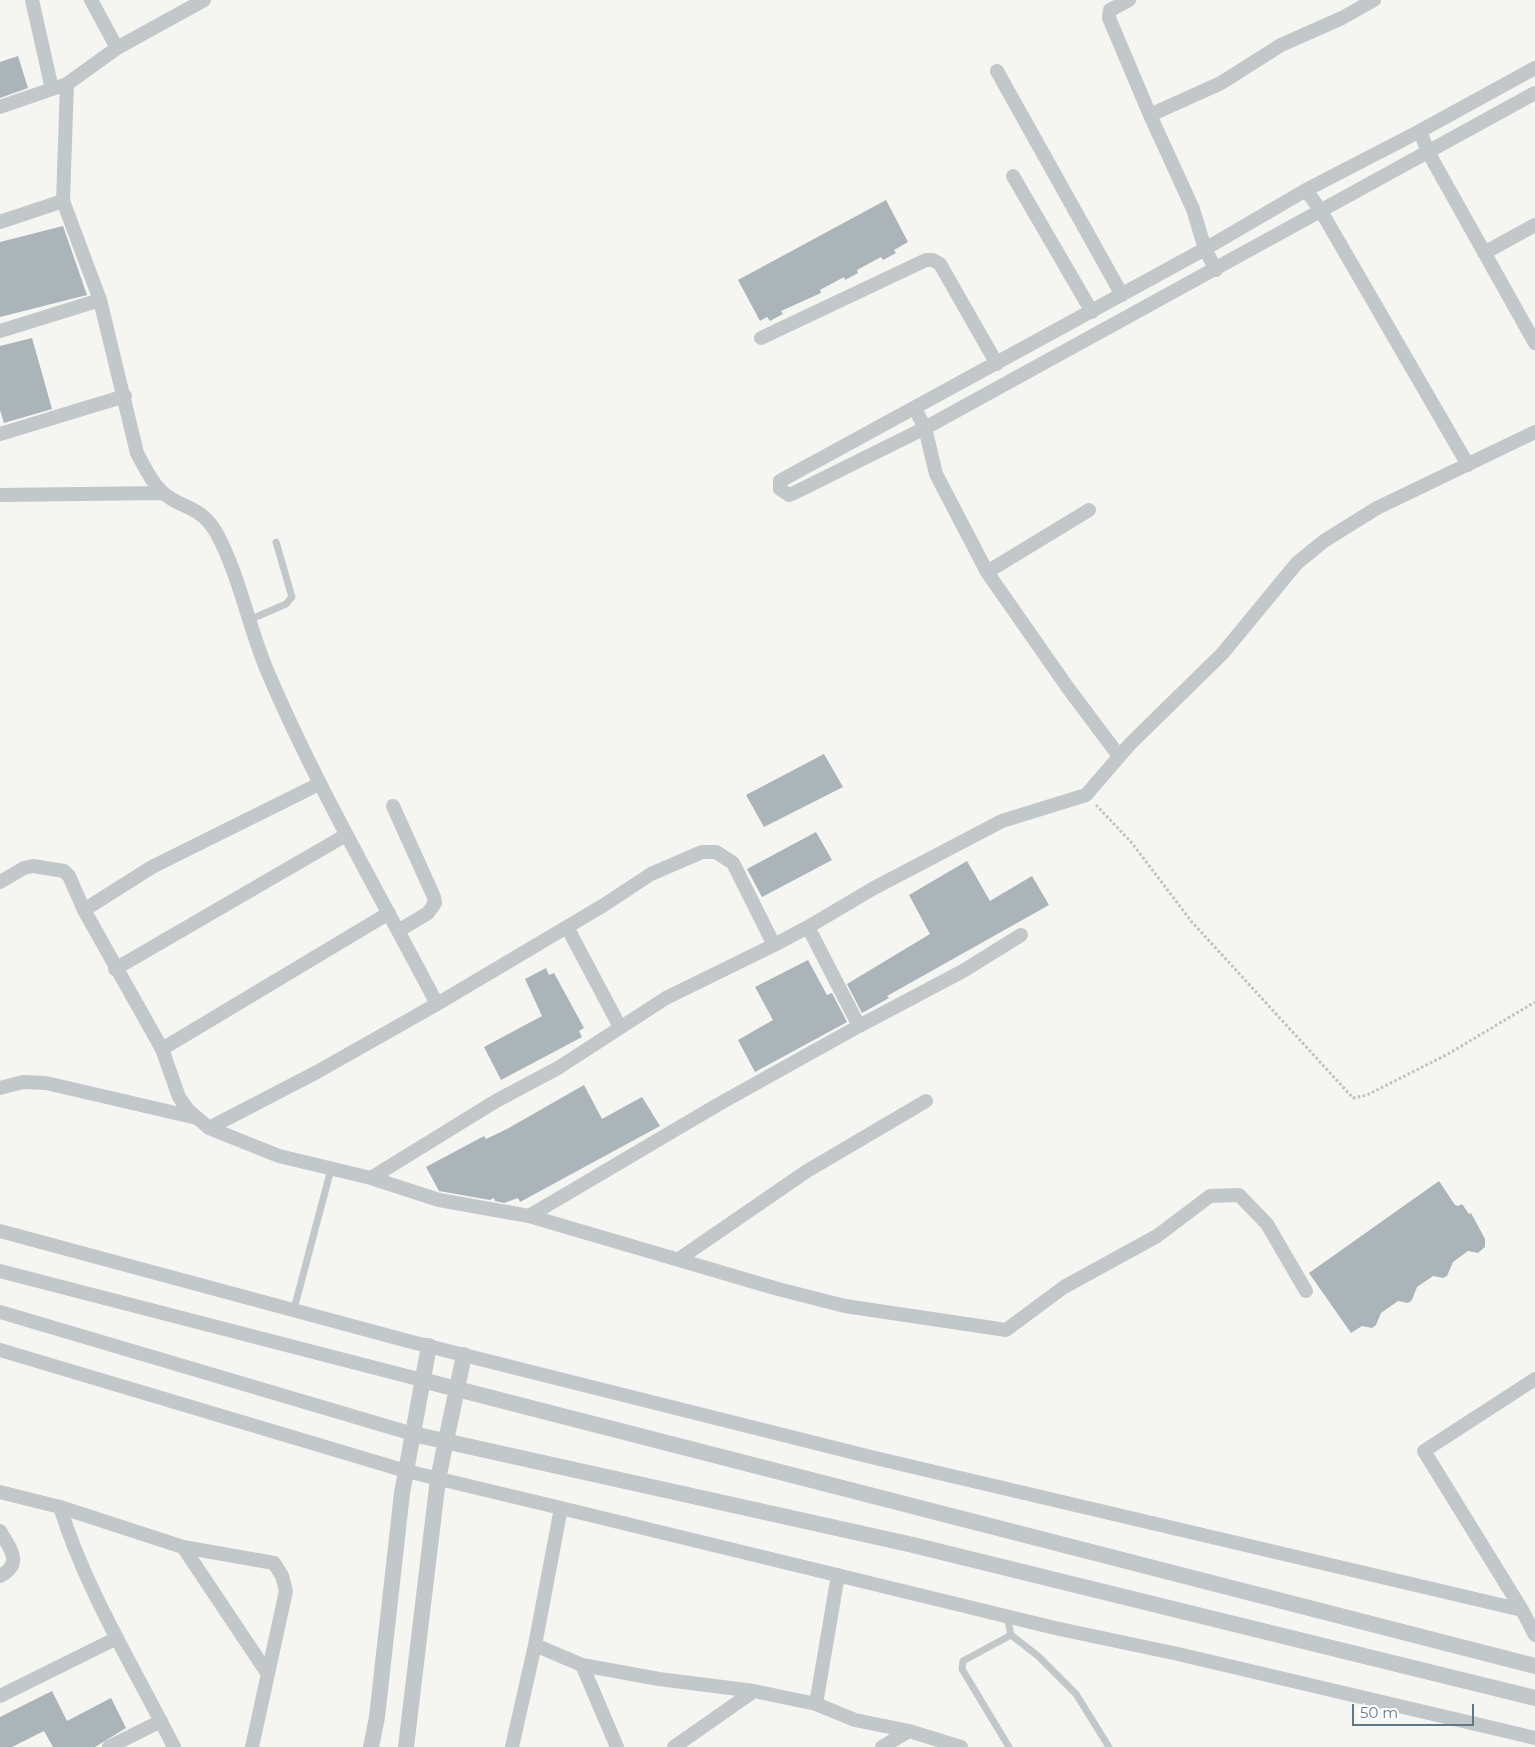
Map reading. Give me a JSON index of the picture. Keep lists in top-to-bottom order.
{
  "scale_bar": "50 m"
}
